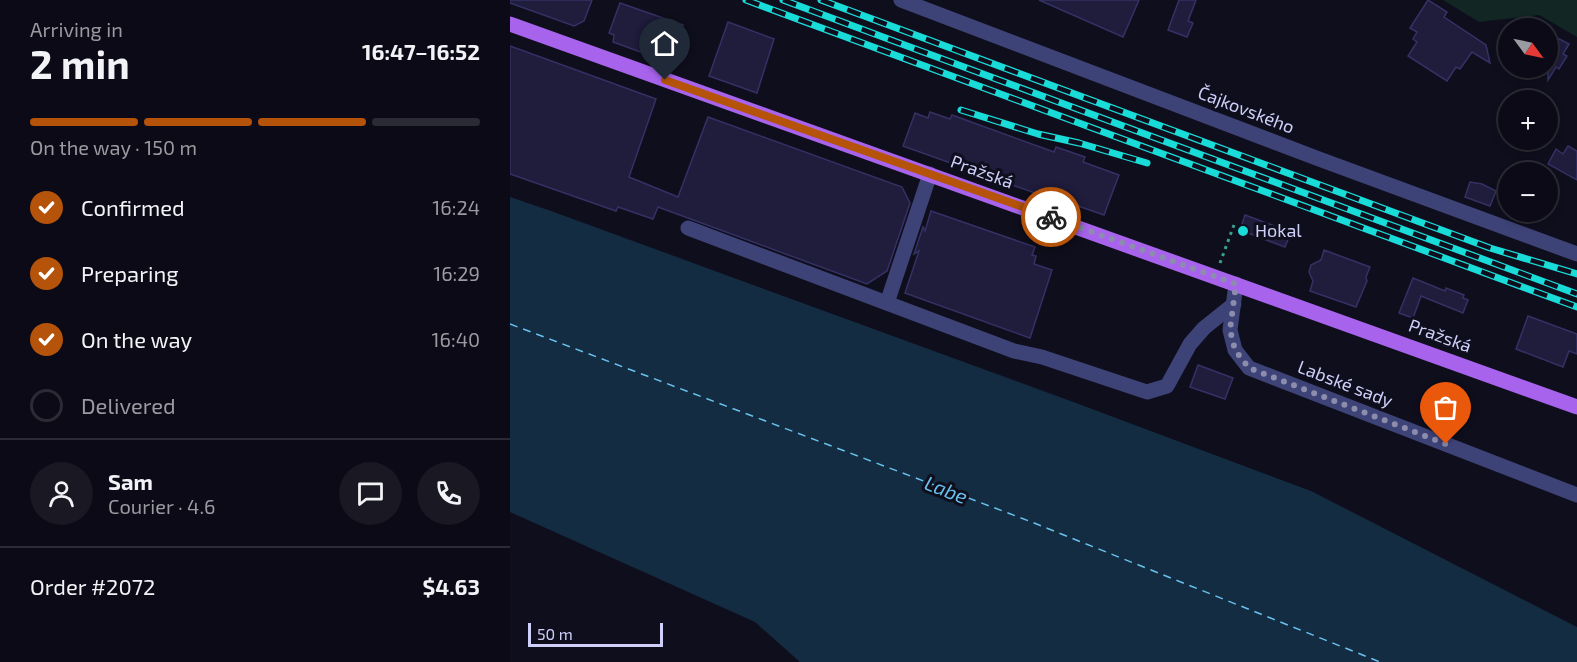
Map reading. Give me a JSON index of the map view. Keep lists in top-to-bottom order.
{
  "streets": {
    "main road": ["Pražská"],
    "street": ["Čajkovského", "Labské sady"]
  },
  "crossings": [
    ["Pražská", "Labské sady"]
  ],
  "water": ["Labe"],
  "places": ["Hokal"],
  "scale_bar": "50 m",
  "north": "bottom right",
  "page": {
    "heading": ["2 min", "Arriving in", "16:47–16:52"],
    "panel": [
      "Sam",
      "Courier · 4.6",
      "Order #2072",
      "$4.63"
    ],
    "map_buttons": ["+", "−"],
    "bar": "On the way · 150 m",
    "list": [
      ["Confirmed", "16:24"],
      ["Preparing", "16:29"],
      ["On the way", "16:40"],
      "Delivered"
    ],
    "scale": "50 m"
  }
}
